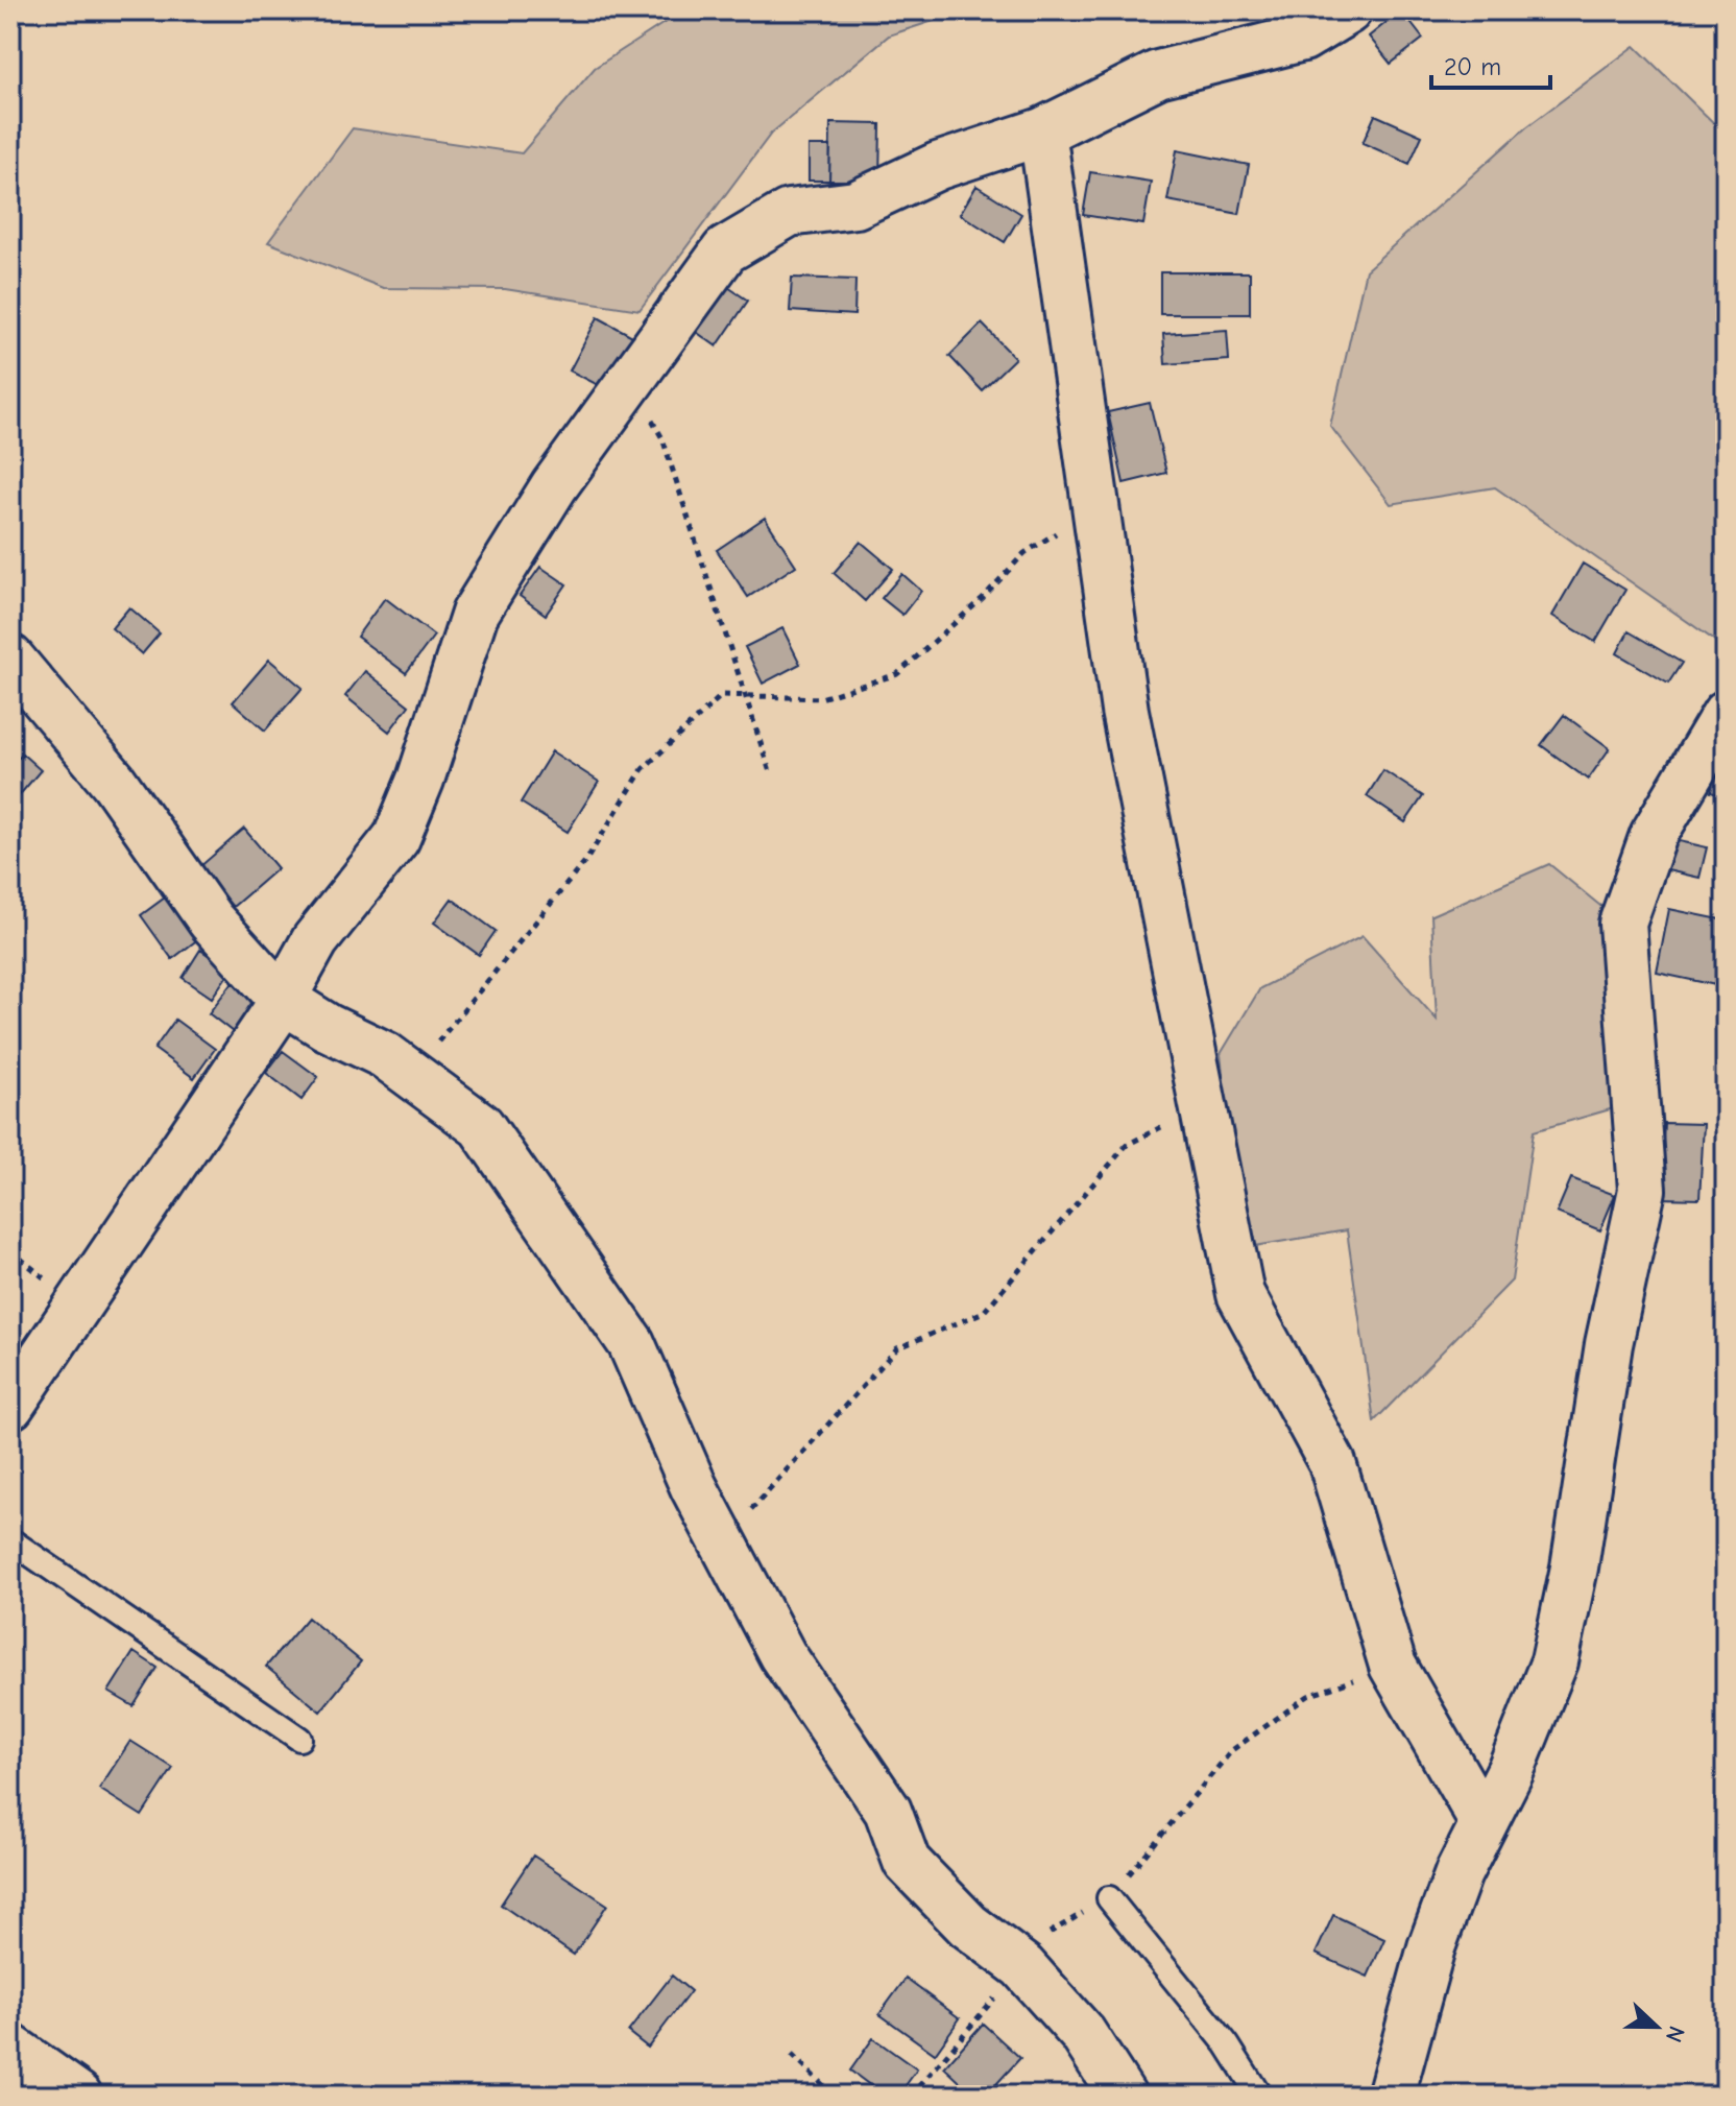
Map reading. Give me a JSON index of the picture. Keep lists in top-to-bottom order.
{
  "scale_bar": "20 m",
  "north": "right"
}
